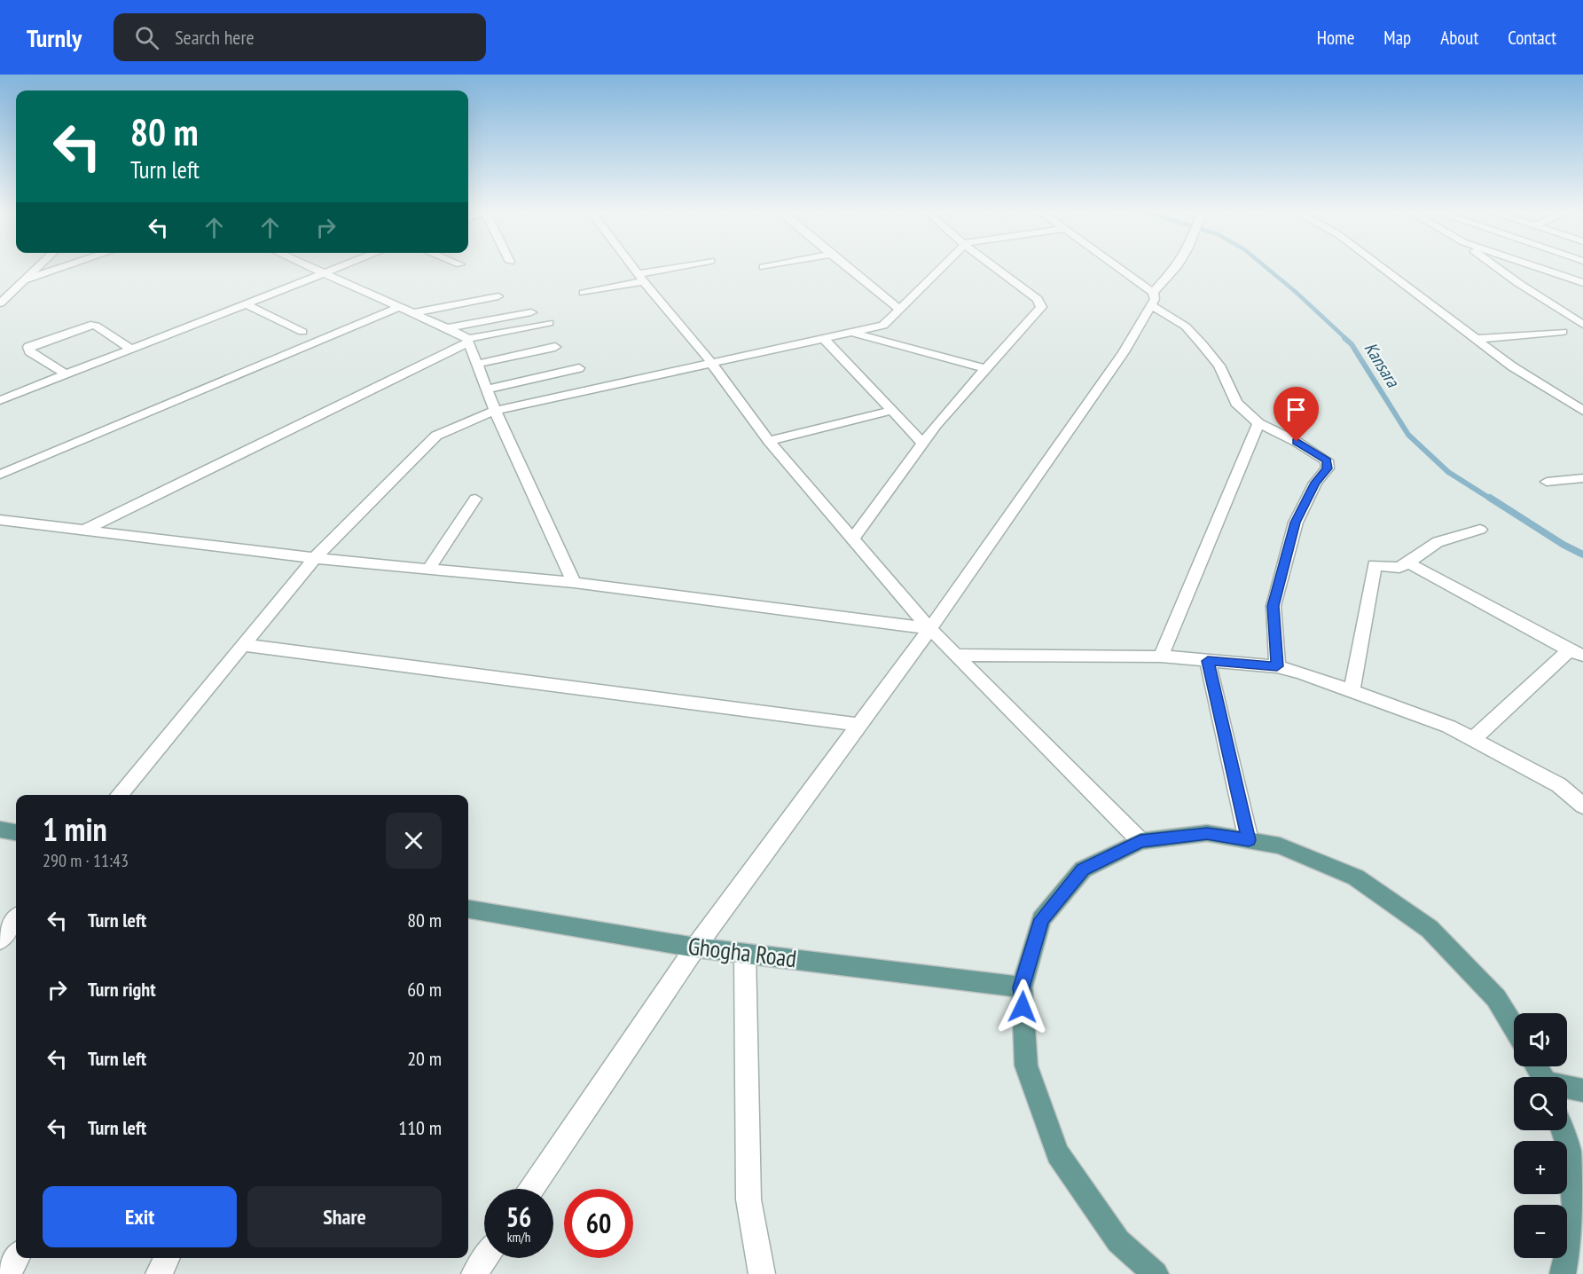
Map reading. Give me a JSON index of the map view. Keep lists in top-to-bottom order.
{
  "streets": {
    "main road": ["Ghogha Road"]
  },
  "water": ["Kansara"],
  "page": {
    "header": "Turnly",
    "search": "Search here",
    "nav": [
      "Home",
      "Map",
      "About",
      "Contact"
    ],
    "turn": ["80 m", "Turn left"],
    "heading": ["1 min", "290 m · 11:43"],
    "list": [
      {
        "name": "Turn left",
        "value": "80 m"
      },
      {
        "name": "Turn right",
        "value": "60 m"
      },
      {
        "name": "Turn left",
        "value": "20 m"
      },
      {
        "name": "Turn left",
        "value": "110 m"
      }
    ],
    "map_buttons": ["+", "−"],
    "buttons": ["Exit", "Share"],
    "speed": "56 km/h",
    "limit": "60"
  }
}
